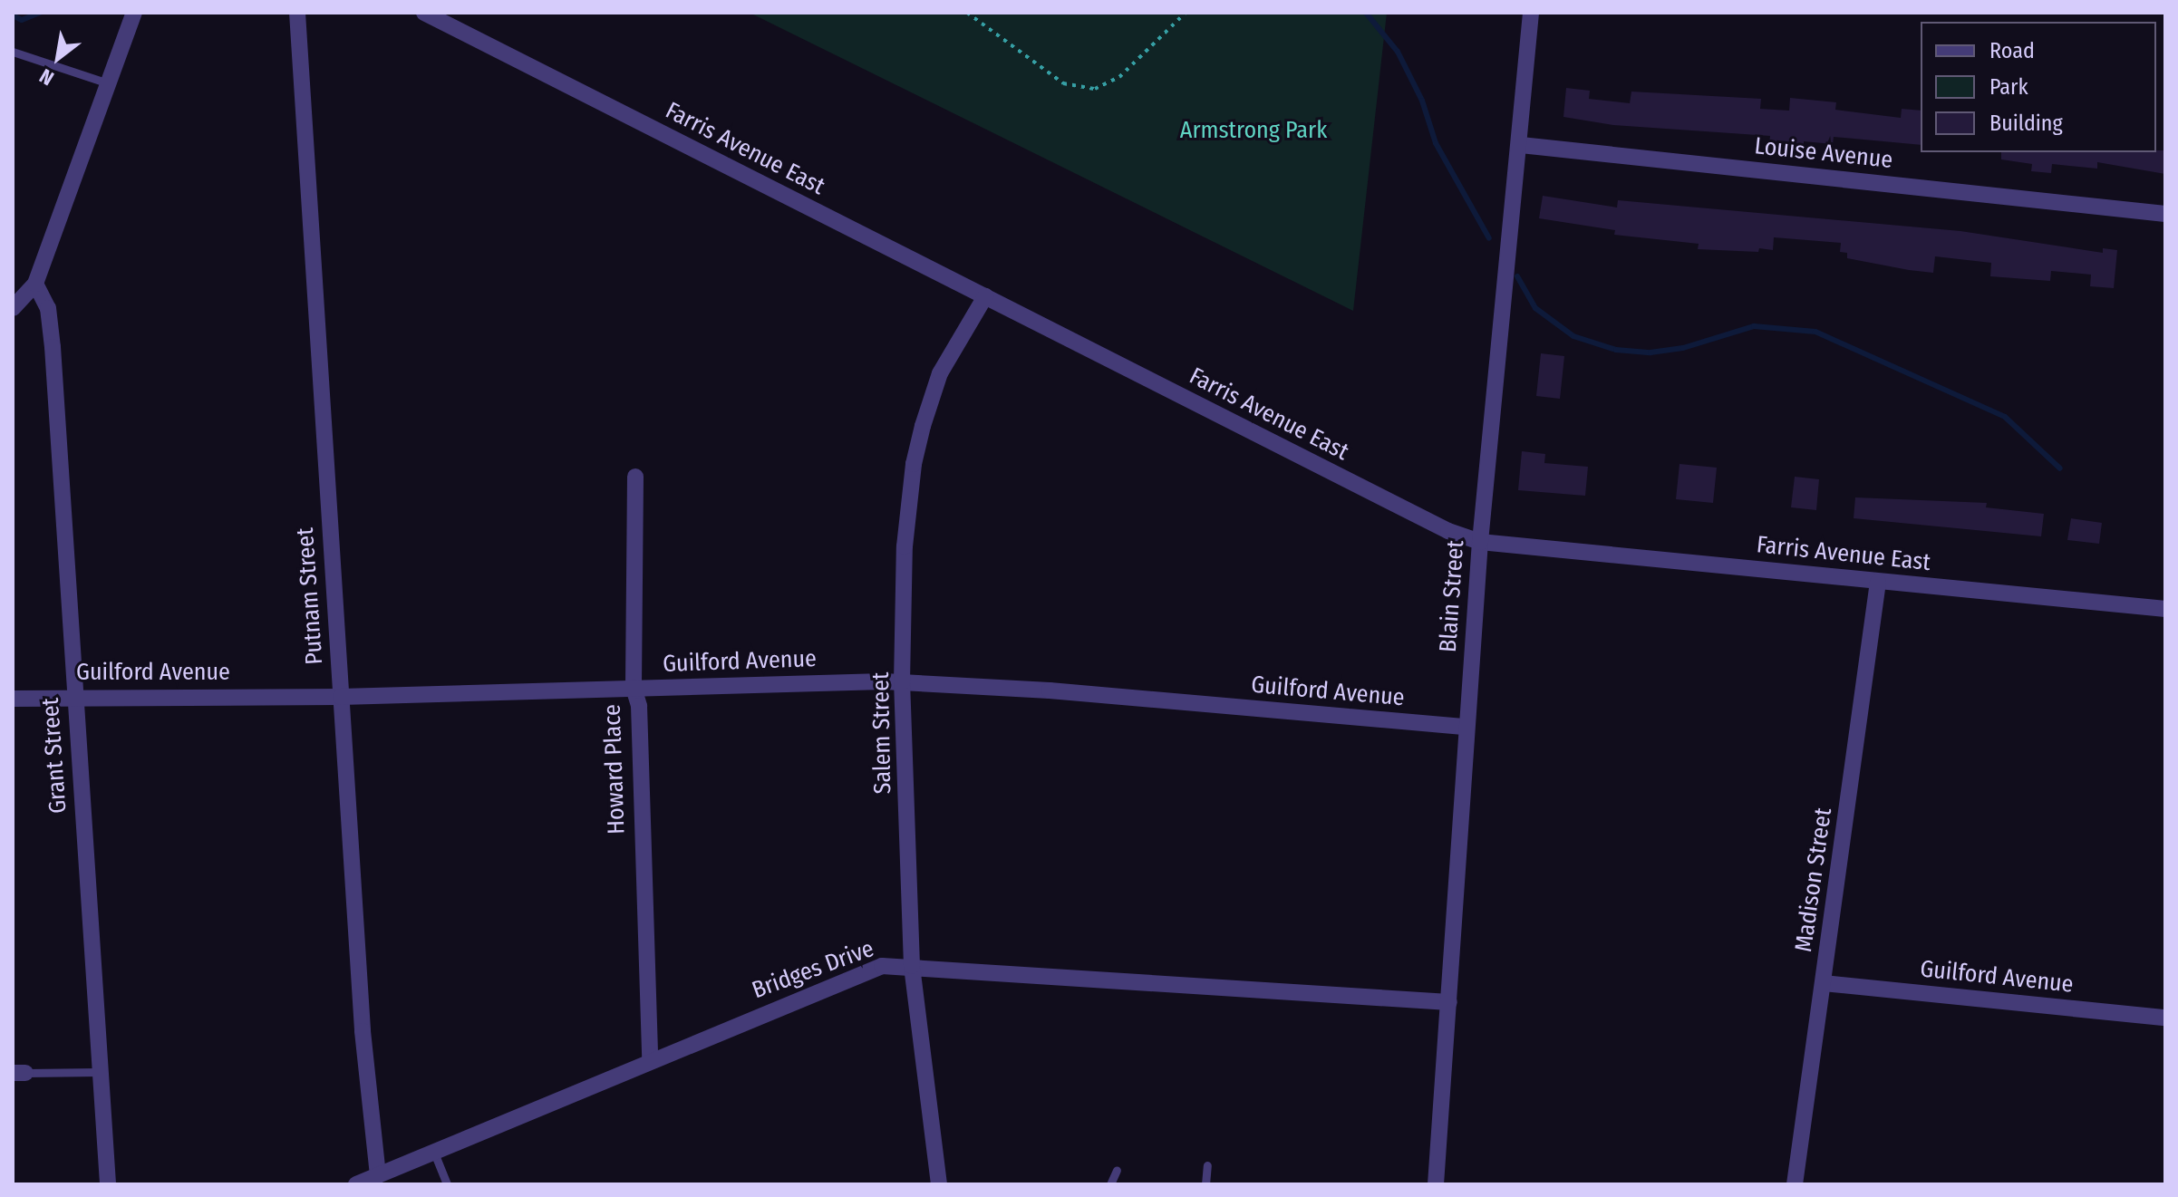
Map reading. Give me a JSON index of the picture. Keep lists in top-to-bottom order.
{
  "streets": {
    "street": [
      "Farris Avenue East",
      "Louise Avenue",
      "Putnam Street",
      "Blain Street",
      "Guilford Avenue",
      "Salem Street",
      "Grant Street",
      "Howard Place",
      "Madison Street",
      "Bridges Drive"
    ]
  },
  "crossings": [
    ["Farris Avenue East", "Blain Street"],
    ["Farris Avenue East", "Salem Street"],
    ["Farris Avenue East", "Madison Street"],
    ["Louise Avenue", "Blain Street"],
    ["Putnam Street", "Guilford Avenue"],
    ["Putnam Street", "Bridges Drive"],
    ["Blain Street", "Guilford Avenue"],
    ["Blain Street", "Bridges Drive"],
    ["Guilford Avenue", "Salem Street"],
    ["Guilford Avenue", "Grant Street"],
    ["Guilford Avenue", "Howard Place"],
    ["Guilford Avenue", "Madison Street"],
    ["Salem Street", "Bridges Drive"],
    ["Howard Place", "Bridges Drive"]
  ],
  "parks": ["Armstrong Park"],
  "legend": ["Road", "Park", "Building"],
  "north": "bottom left"
}
